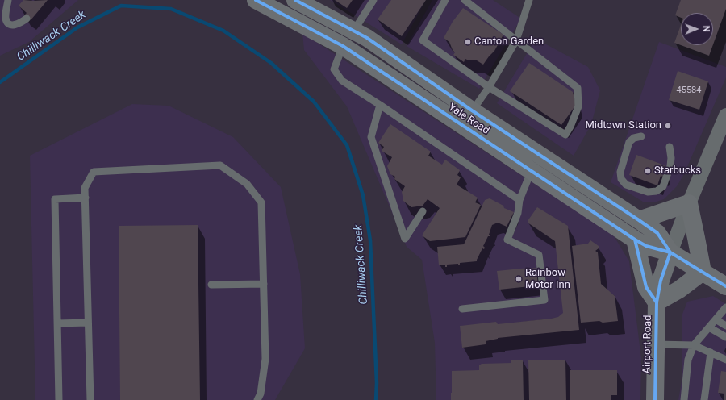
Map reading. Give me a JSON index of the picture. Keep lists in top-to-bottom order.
{
  "streets": {
    "main road": ["Yale Road", "Airport Road"]
  },
  "crossings": [
    ["Yale Road", "Airport Road"]
  ],
  "water": ["Chilliwack Creek"],
  "places": [
    "Canton Garden",
    "Midtown Station",
    "Starbucks",
    "Rainbow Motor Inn"
  ],
  "house_numbers": ["45584"],
  "north": "right"
}
